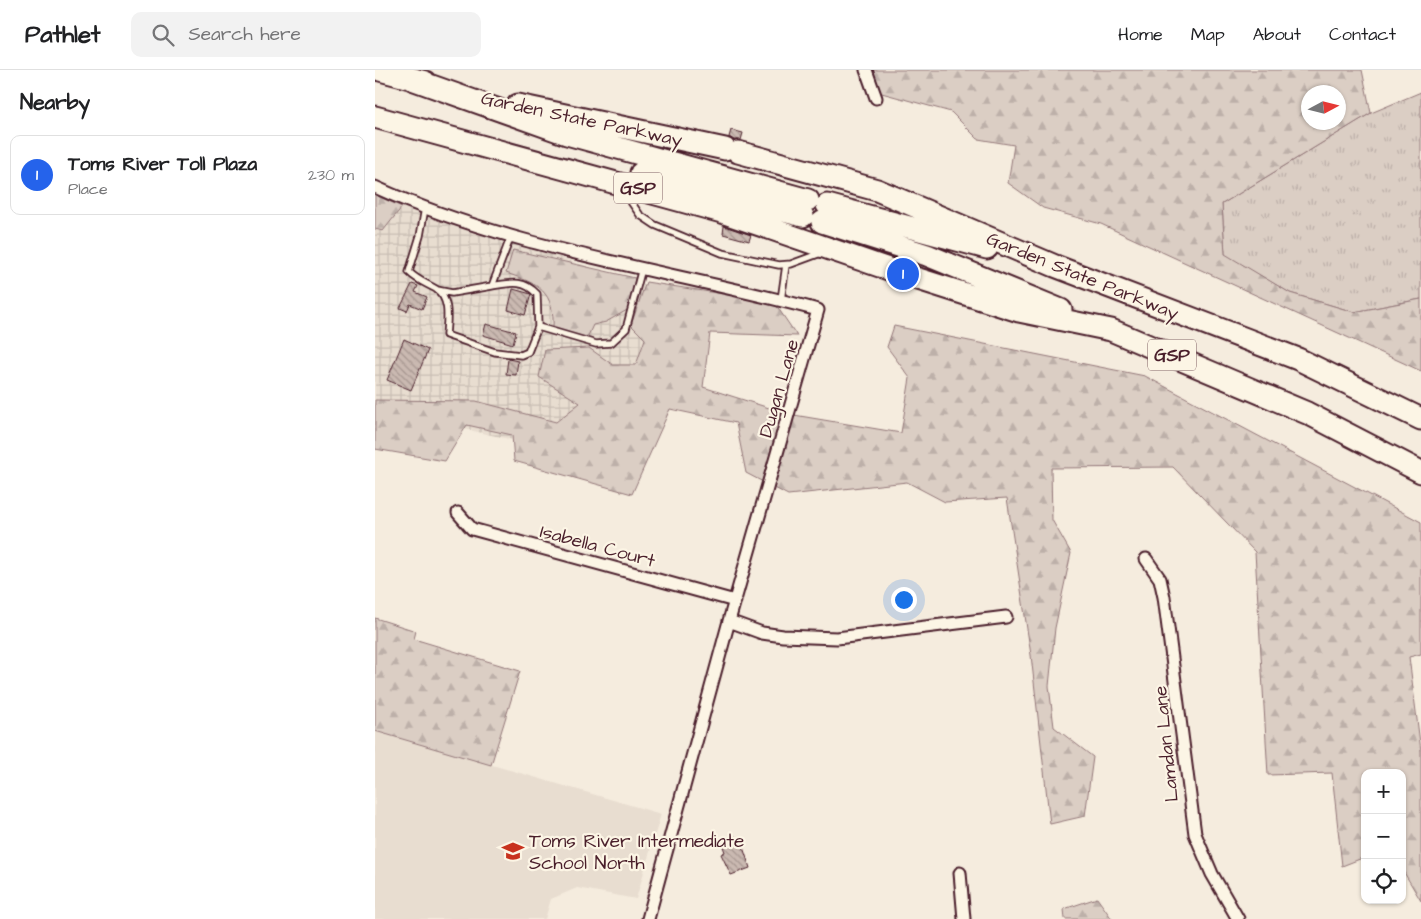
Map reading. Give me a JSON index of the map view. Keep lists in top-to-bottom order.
{
  "streets": {
    "highway": ["Garden State Parkway", "GSP"],
    "street": ["Dugan Lane", "Isabella Court", "Lamdan Lane"]
  },
  "crossings": [
    ["Dugan Lane", "Isabella Court"]
  ],
  "places": {
    "school or university": ["Toms River Intermediate School North"]
  },
  "north": "right",
  "page": {
    "header": "Pathlet",
    "search": "Search here",
    "nav": [
      "Home",
      "Map",
      "About",
      "Contact"
    ],
    "heading": "Nearby",
    "list": [
      {
        "mark": "1",
        "name": "Toms River Toll Plaza",
        "note": "Place",
        "value": "230 m"
      }
    ],
    "pins": "1",
    "map_buttons": ["+", "−"]
  }
}
